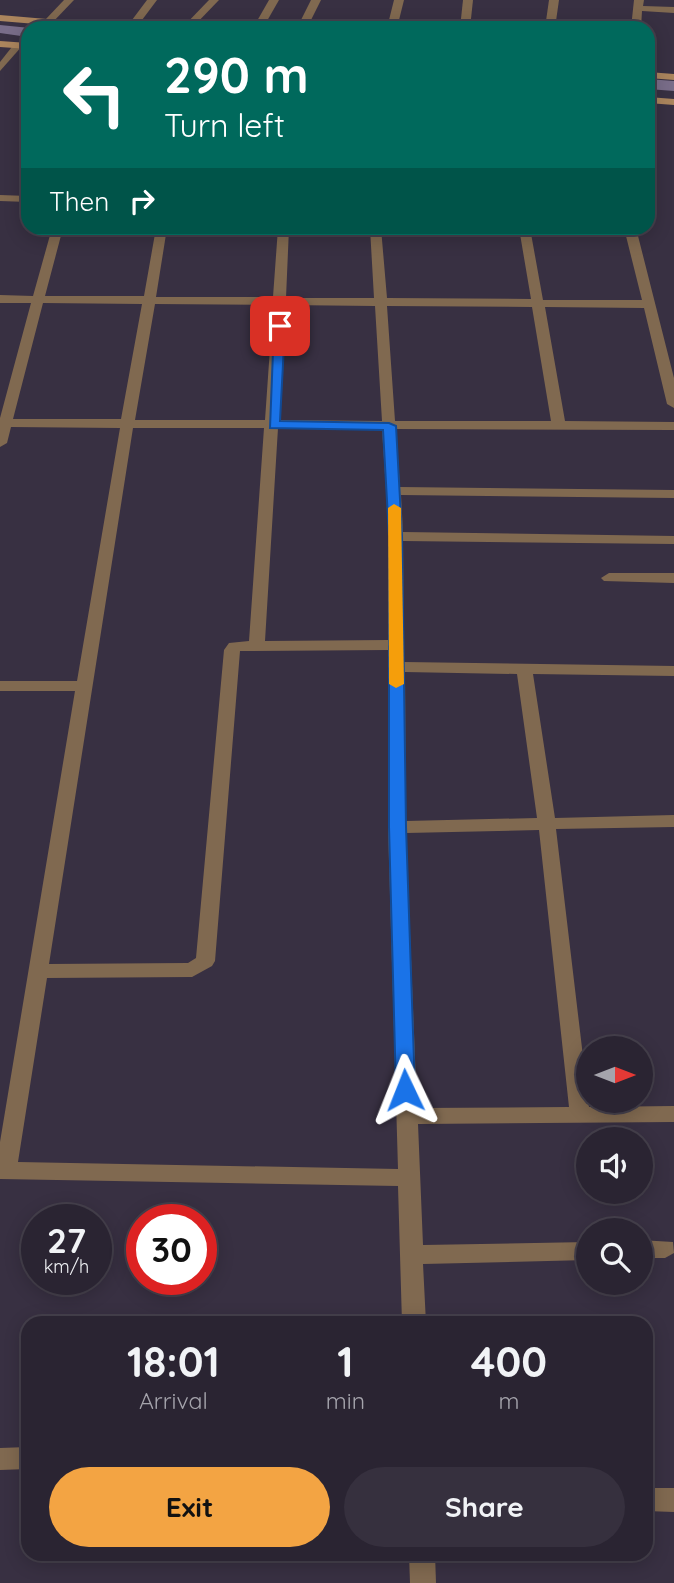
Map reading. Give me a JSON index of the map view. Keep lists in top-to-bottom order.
{
  "north": "right",
  "page": {
    "turn": ["290 m", "Turn left"],
    "then": "Then",
    "speed": "27 km/h",
    "limit": "30",
    "eta": [
      "18:01",
      "Arrival",
      "1",
      "min",
      "400",
      "m"
    ],
    "buttons": ["Exit", "Share"]
  }
}
